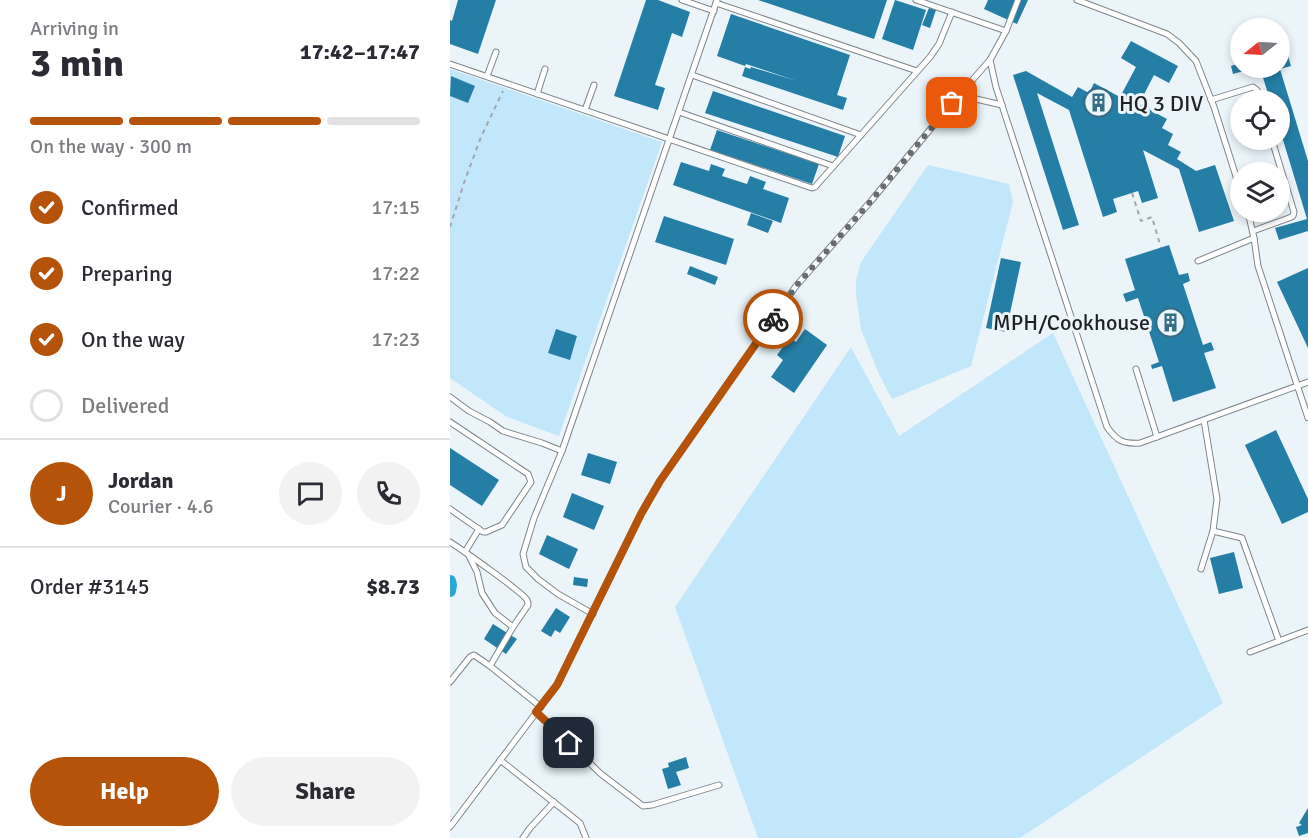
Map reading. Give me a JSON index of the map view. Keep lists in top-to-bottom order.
{
  "places": {
    "building": ["HQ 3 DIV", "MPH/Cookhouse"]
  },
  "north": "left",
  "page": {
    "heading": ["3 min", "Arriving in", "17:42–17:47"],
    "panel": [
      "Jordan",
      "Courier · 4.6",
      "Order #3145",
      "$8.73"
    ],
    "bar": "On the way · 300 m",
    "list": [
      ["Confirmed", "17:15"],
      ["Preparing", "17:22"],
      ["On the way", "17:23"],
      "Delivered"
    ],
    "round": "J",
    "buttons": ["Help", "Share"]
  }
}
